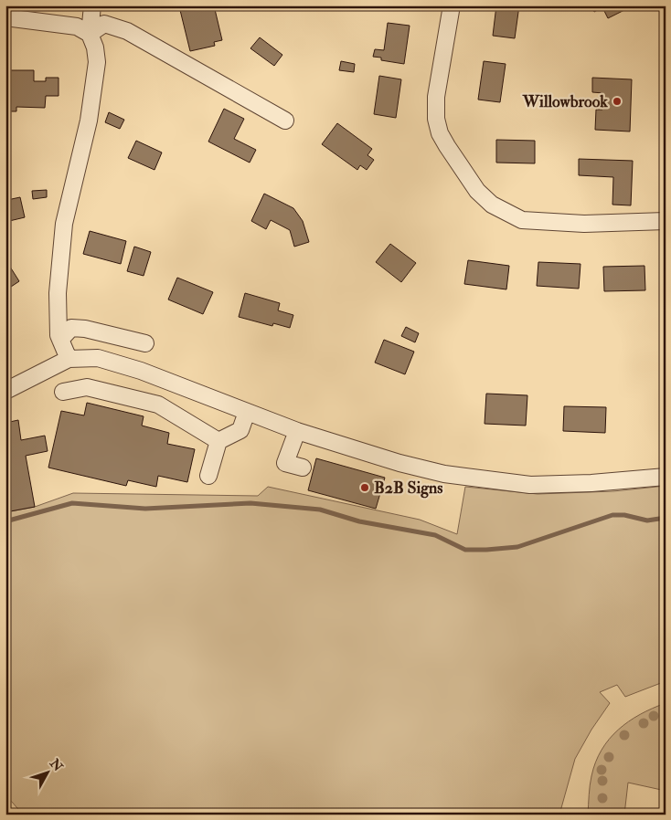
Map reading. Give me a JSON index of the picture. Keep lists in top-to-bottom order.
{
  "places": ["Willowbrook", "B2B Signs"],
  "north": "top right"
}
